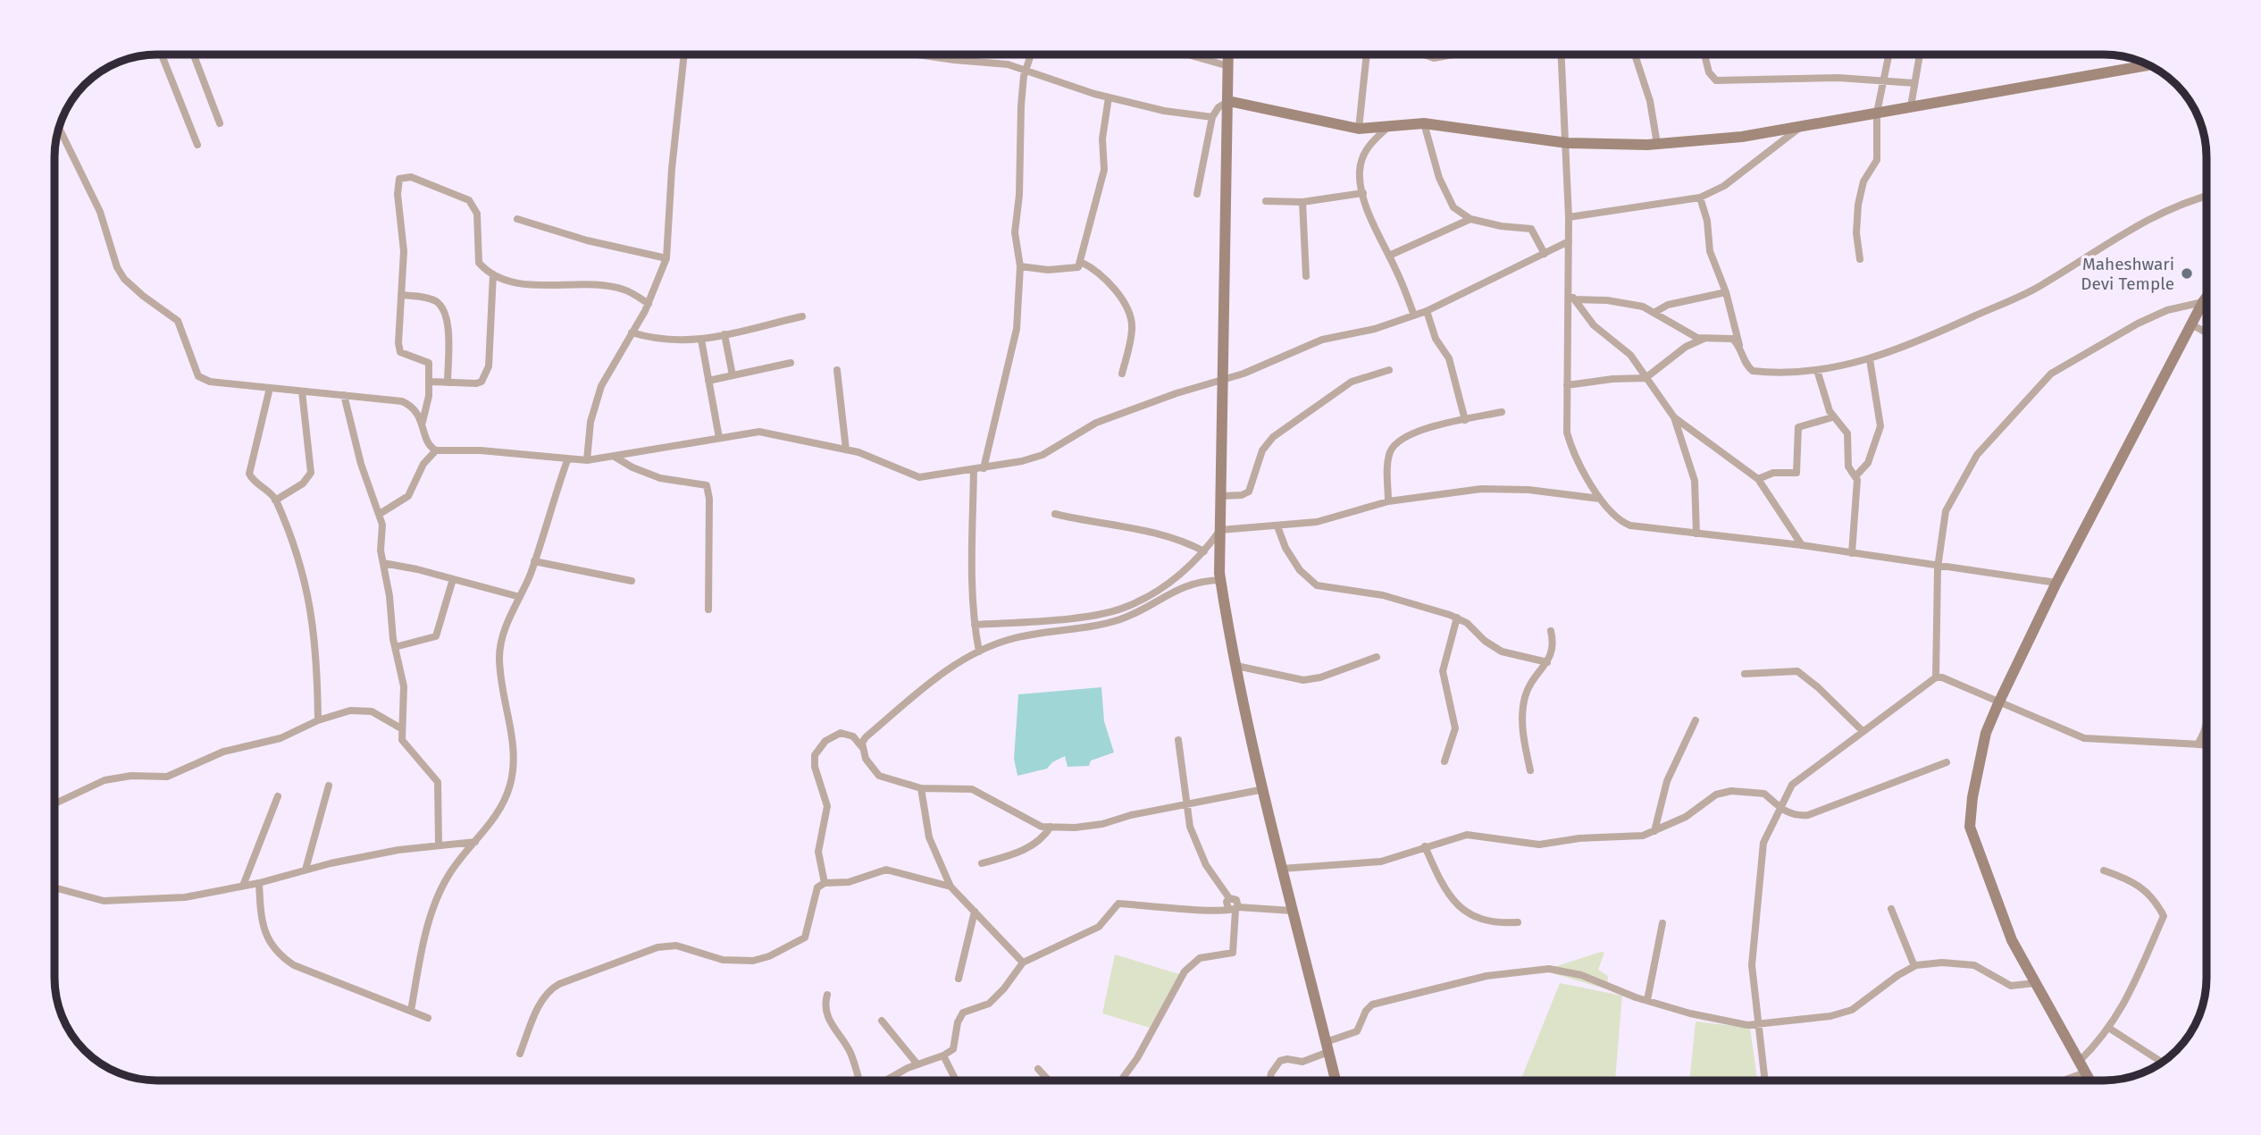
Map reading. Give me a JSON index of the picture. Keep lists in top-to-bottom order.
{
  "places": ["Maheshwari Devi Temple"]
}
